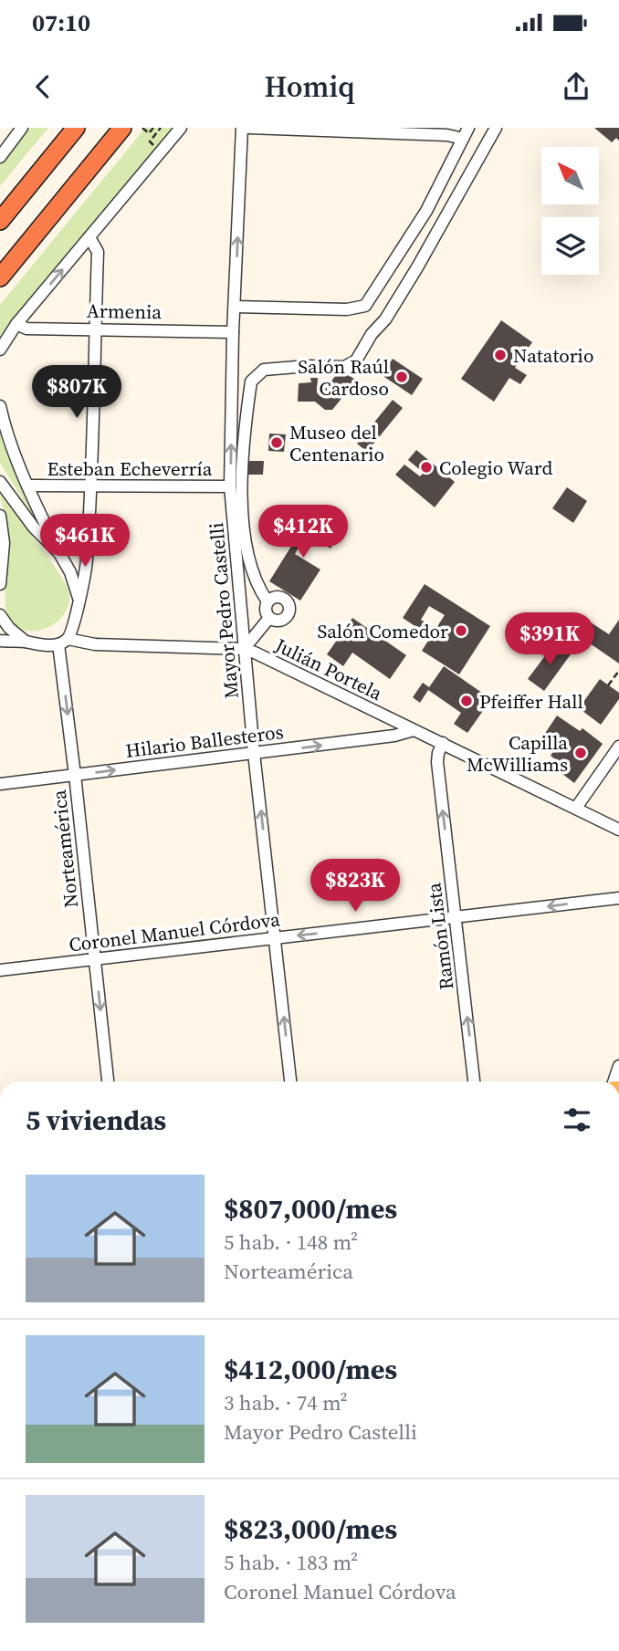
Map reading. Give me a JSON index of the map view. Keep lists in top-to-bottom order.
{
  "streets": {
    "street": [
      "Armenia",
      "Esteban Echeverría",
      "Mayor Pedro Castelli",
      "Julián Portela",
      "Hilario Ballesteros",
      "Norteamérica",
      "Coronel Manuel Córdova",
      "Ramón Lista"
    ]
  },
  "crossings": [
    ["Armenia", "Mayor Pedro Castelli"],
    ["Armenia", "Norteamérica"],
    ["Esteban Echeverría", "Mayor Pedro Castelli"],
    ["Esteban Echeverría", "Norteamérica"],
    ["Mayor Pedro Castelli", "Julián Portela"],
    ["Mayor Pedro Castelli", "Hilario Ballesteros"],
    ["Mayor Pedro Castelli", "Coronel Manuel Córdova"],
    ["Julián Portela", "Hilario Ballesteros"],
    ["Julián Portela", "Norteamérica"],
    ["Julián Portela", "Ramón Lista"],
    ["Hilario Ballesteros", "Norteamérica"],
    ["Norteamérica", "Coronel Manuel Córdova"],
    ["Coronel Manuel Córdova", "Ramón Lista"]
  ],
  "one_way": [
    "Mayor Pedro Castelli",
    "Hilario Ballesteros",
    "Coronel Manuel Córdova",
    "Ramón Lista"
  ],
  "places": [
    "Natatorio",
    "Salón Raúl Cardoso",
    "Museo del Centenario",
    "Colegio Ward",
    "Salón Comedor",
    "Pfeiffer Hall",
    "Capilla McWilliams"
  ],
  "north": "top left",
  "page": {
    "status": "07:10",
    "header": "Homiq",
    "price": [
      "$807K",
      "$412K",
      "$461K",
      "$391K",
      "$823K"
    ],
    "heading": "5 viviendas",
    "list": [
      {
        "name": "$807,000/mes",
        "note": "5 hab. · 148 m² · Norteamérica"
      },
      {
        "name": "$412,000/mes",
        "note": "3 hab. · 74 m² · Mayor Pedro Castelli"
      },
      {
        "name": "$823,000/mes",
        "note": "5 hab. · 183 m² · Coronel Manuel Córdova"
      }
    ]
  }
}
